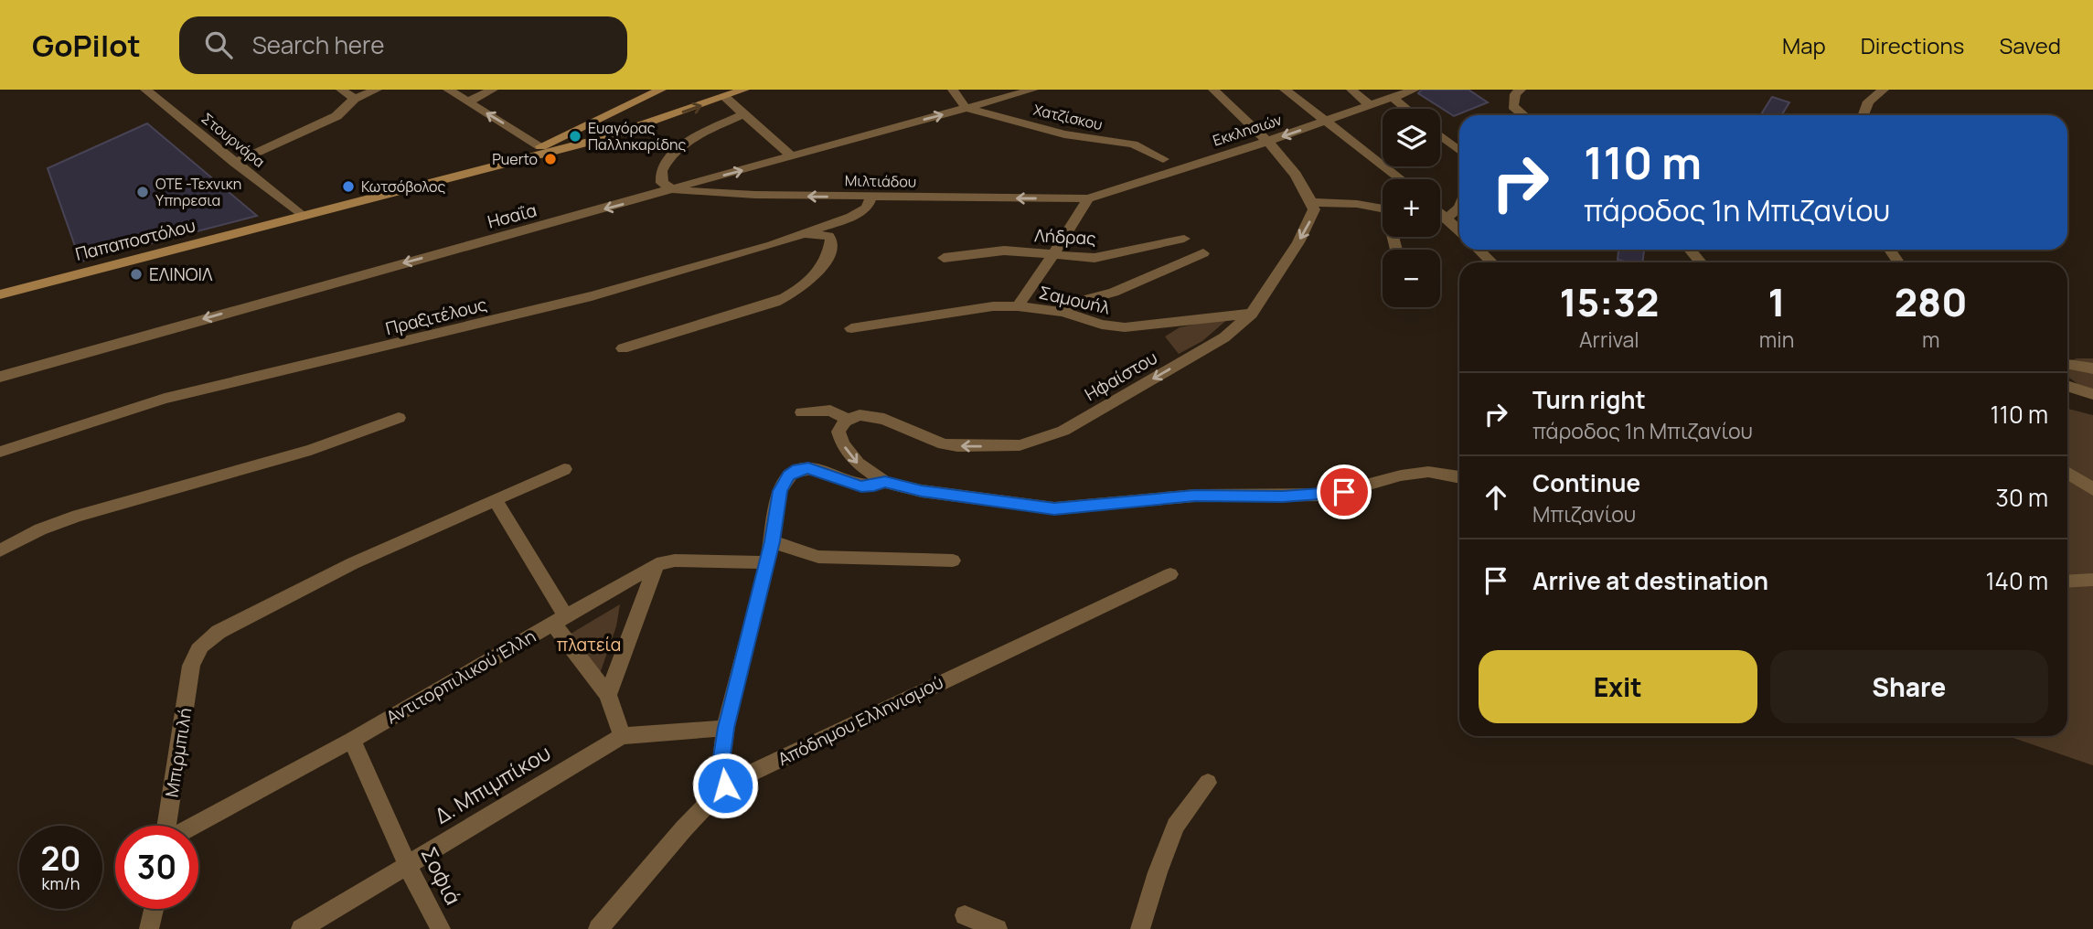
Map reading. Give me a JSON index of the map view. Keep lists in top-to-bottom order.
{
  "streets": {
    "main road": ["Παπαποστόλου"],
    "street": [
      "Χατζίσκου",
      "Εκκλησιών",
      "Στουρνάρα",
      "Μιλτιάδου",
      "Ησαΐα",
      "Λήδρας",
      "Σαμουήλ",
      "Πραξιτέλους",
      "Ηφαίστου",
      "Αντιτορπιλικού Έλλη",
      "Απόδημου Ελληνισμού",
      "Μπιρμπιλή",
      "Δ. Μπιμπίκου",
      "Σοφιά"
    ]
  },
  "crossings": [
    ["Χατζίσκου", "Ησαΐα"],
    ["Εκκλησιών", "Μιλτιάδου"],
    ["Στουρνάρα", "Παπαποστόλου"],
    ["Μιλτιάδου", "Ησαΐα"],
    ["Μιλτιάδου", "Πραξιτέλους"],
    ["Σαμουήλ", "Ηφαίστου"],
    ["Αντιτορπιλικού Έλλη", "Σοφιά"],
    ["Δ. Μπιμπίκου", "Σοφιά"]
  ],
  "one_way": ["Μιλτιάδου", "Ηφαίστου"],
  "parks": ["πλατεία"],
  "places": [
    "Ευαγόρας Παλληκαρίδης",
    "Puerto",
    "Κωτσόβολος",
    "ΟΤΕ -Τεχνικη Υπηρεσια",
    "ΕΛΙΝΟΙΛ"
  ],
  "page": {
    "header": "GoPilot",
    "search": "Search here",
    "nav": ["Map", "Directions", "Saved"],
    "map_buttons": ["+", "−"],
    "turn": ["110 m", "πάροδος 1η Μπιζανίου"],
    "eta": [
      "15:32",
      "Arrival",
      "1",
      "min",
      "280",
      "m"
    ],
    "list": [
      {
        "name": "Turn right",
        "note": "πάροδος 1η Μπιζανίου",
        "value": "110 m"
      },
      {
        "name": "Continue",
        "note": "Μπιζανίου",
        "value": "30 m"
      },
      {
        "name": "Arrive at destination",
        "value": "140 m"
      }
    ],
    "buttons": ["Exit", "Share"],
    "speed": "20 km/h",
    "limit": "30"
  }
}
